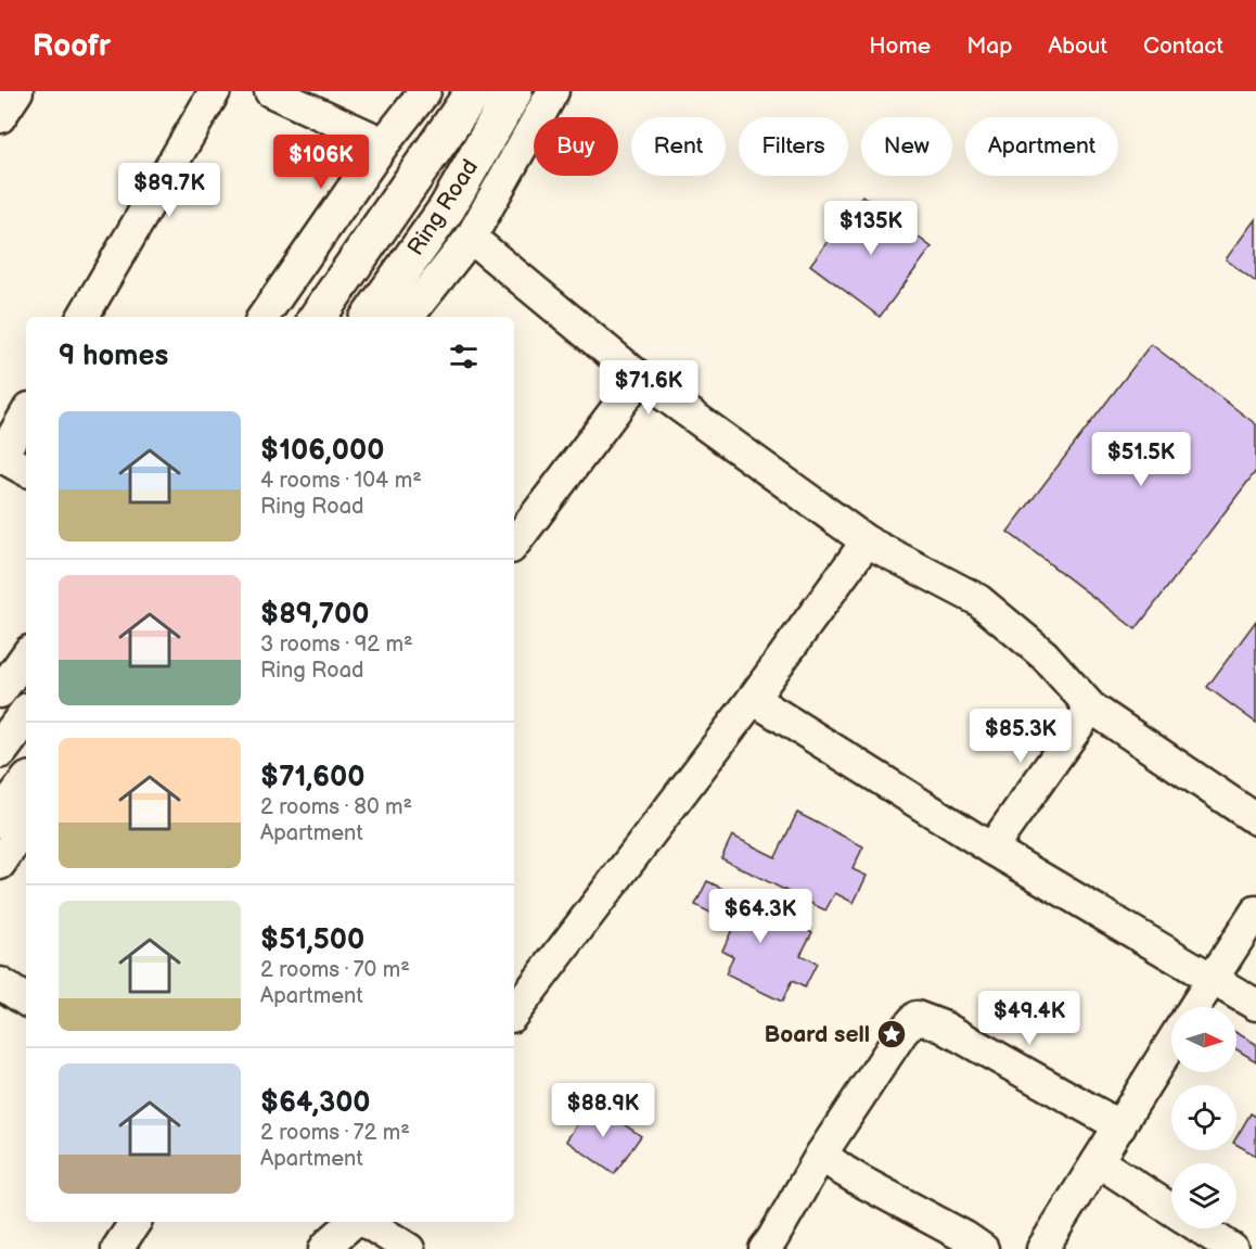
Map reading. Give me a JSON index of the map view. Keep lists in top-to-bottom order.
{
  "streets": {
    "highway": ["Ring Road"]
  },
  "places": {
    "place": ["Board sell"]
  },
  "north": "right",
  "page": {
    "header": "Roofr",
    "nav": [
      "Home",
      "Map",
      "About",
      "Contact"
    ],
    "chip": [
      "Buy",
      "Rent",
      "Filters",
      "New",
      "Apartment"
    ],
    "price": [
      "$106K",
      "$89.7K",
      "$135K",
      "$71.6K",
      "$51.5K",
      "$85.3K",
      "$64.3K",
      "$49.4K",
      "$88.9K"
    ],
    "heading": "9 homes",
    "list": [
      {
        "name": "$106,000",
        "note": "4 rooms · 104 m² · Ring Road"
      },
      {
        "name": "$89,700",
        "note": "3 rooms · 92 m² · Ring Road"
      },
      {
        "name": "$71,600",
        "note": "2 rooms · 80 m² · Apartment"
      },
      {
        "name": "$51,500",
        "note": "2 rooms · 70 m² · Apartment"
      },
      {
        "name": "$64,300",
        "note": "2 rooms · 72 m² · Apartment"
      }
    ]
  }
}
